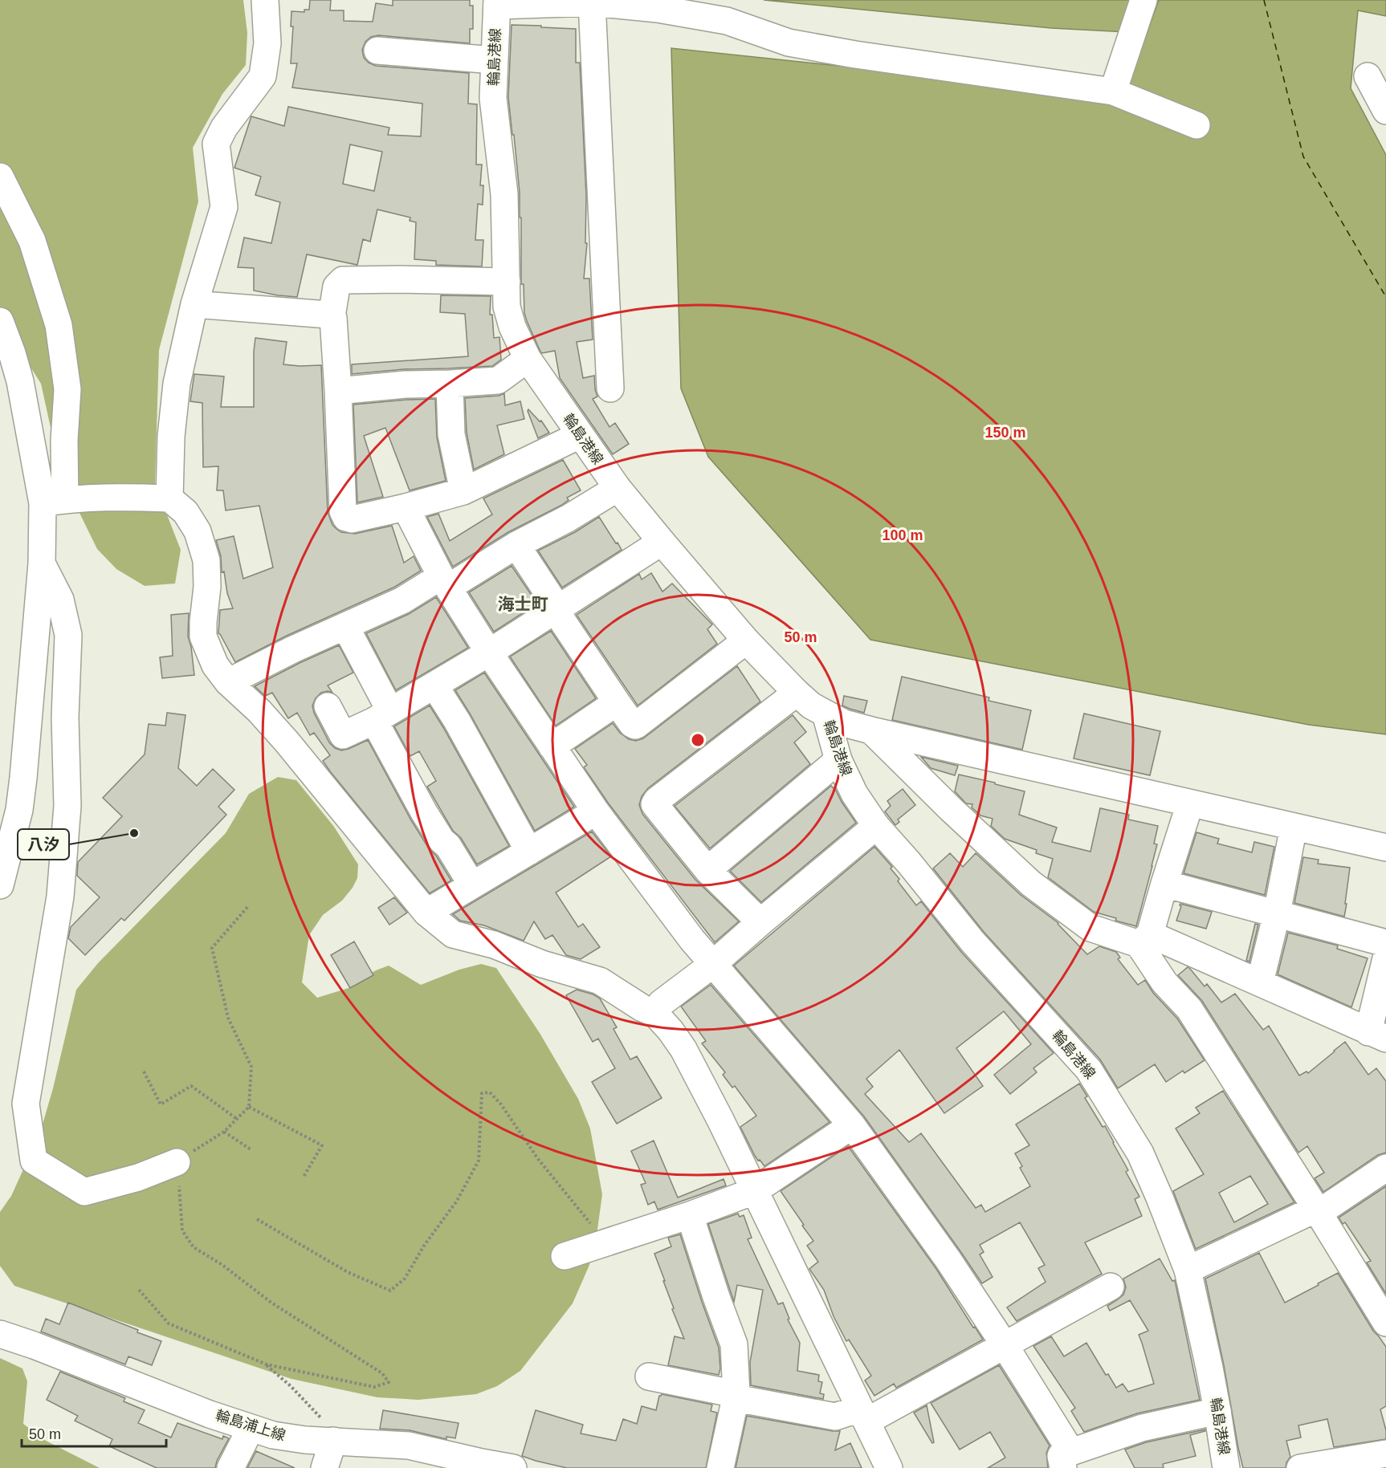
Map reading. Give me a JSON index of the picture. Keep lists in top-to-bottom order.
{
  "streets": {
    "street": ["輪島港線", "輪島浦上線"]
  },
  "districts": ["海士町"],
  "places": ["八汐"],
  "scale_bar": "50 m",
  "rings": ["150 m", "100 m", "50 m"]
}
